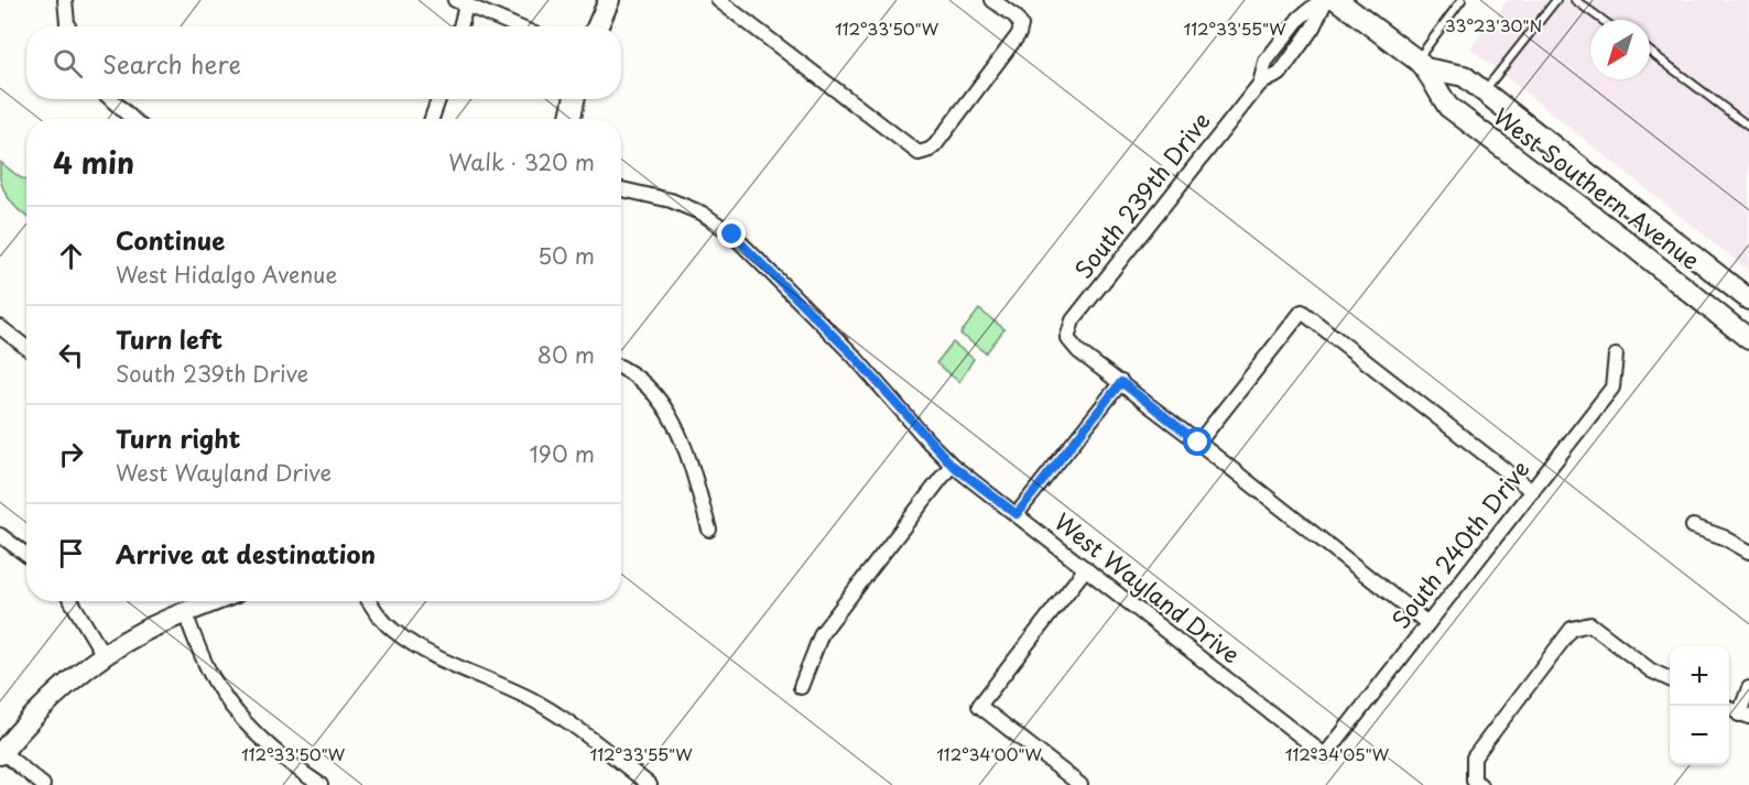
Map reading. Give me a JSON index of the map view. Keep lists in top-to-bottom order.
{
  "streets": {
    "main road": ["West Southern Avenue"],
    "street": ["South 239th Drive", "South 240th Drive", "West Wayland Drive"]
  },
  "crossings": [
    ["South 240th Drive", "West Wayland Drive"]
  ],
  "north": "bottom left",
  "page": {
    "search": "Search here",
    "heading": ["4 min", "Walk · 320 m"],
    "list": [
      ["Continue", "West Hidalgo Avenue", "50 m"],
      ["Turn left", "South 239th Drive", "80 m"],
      ["Turn right", "West Wayland Drive", "190 m"],
      "Arrive at destination"
    ],
    "map_buttons": ["+", "−"]
  },
  "coordinates": [
    "33°23'30\"N",
    "112°33'50\"W",
    "112°33'55\"W",
    "112°34'00\"W",
    "112°34'05\"W"
  ]
}
